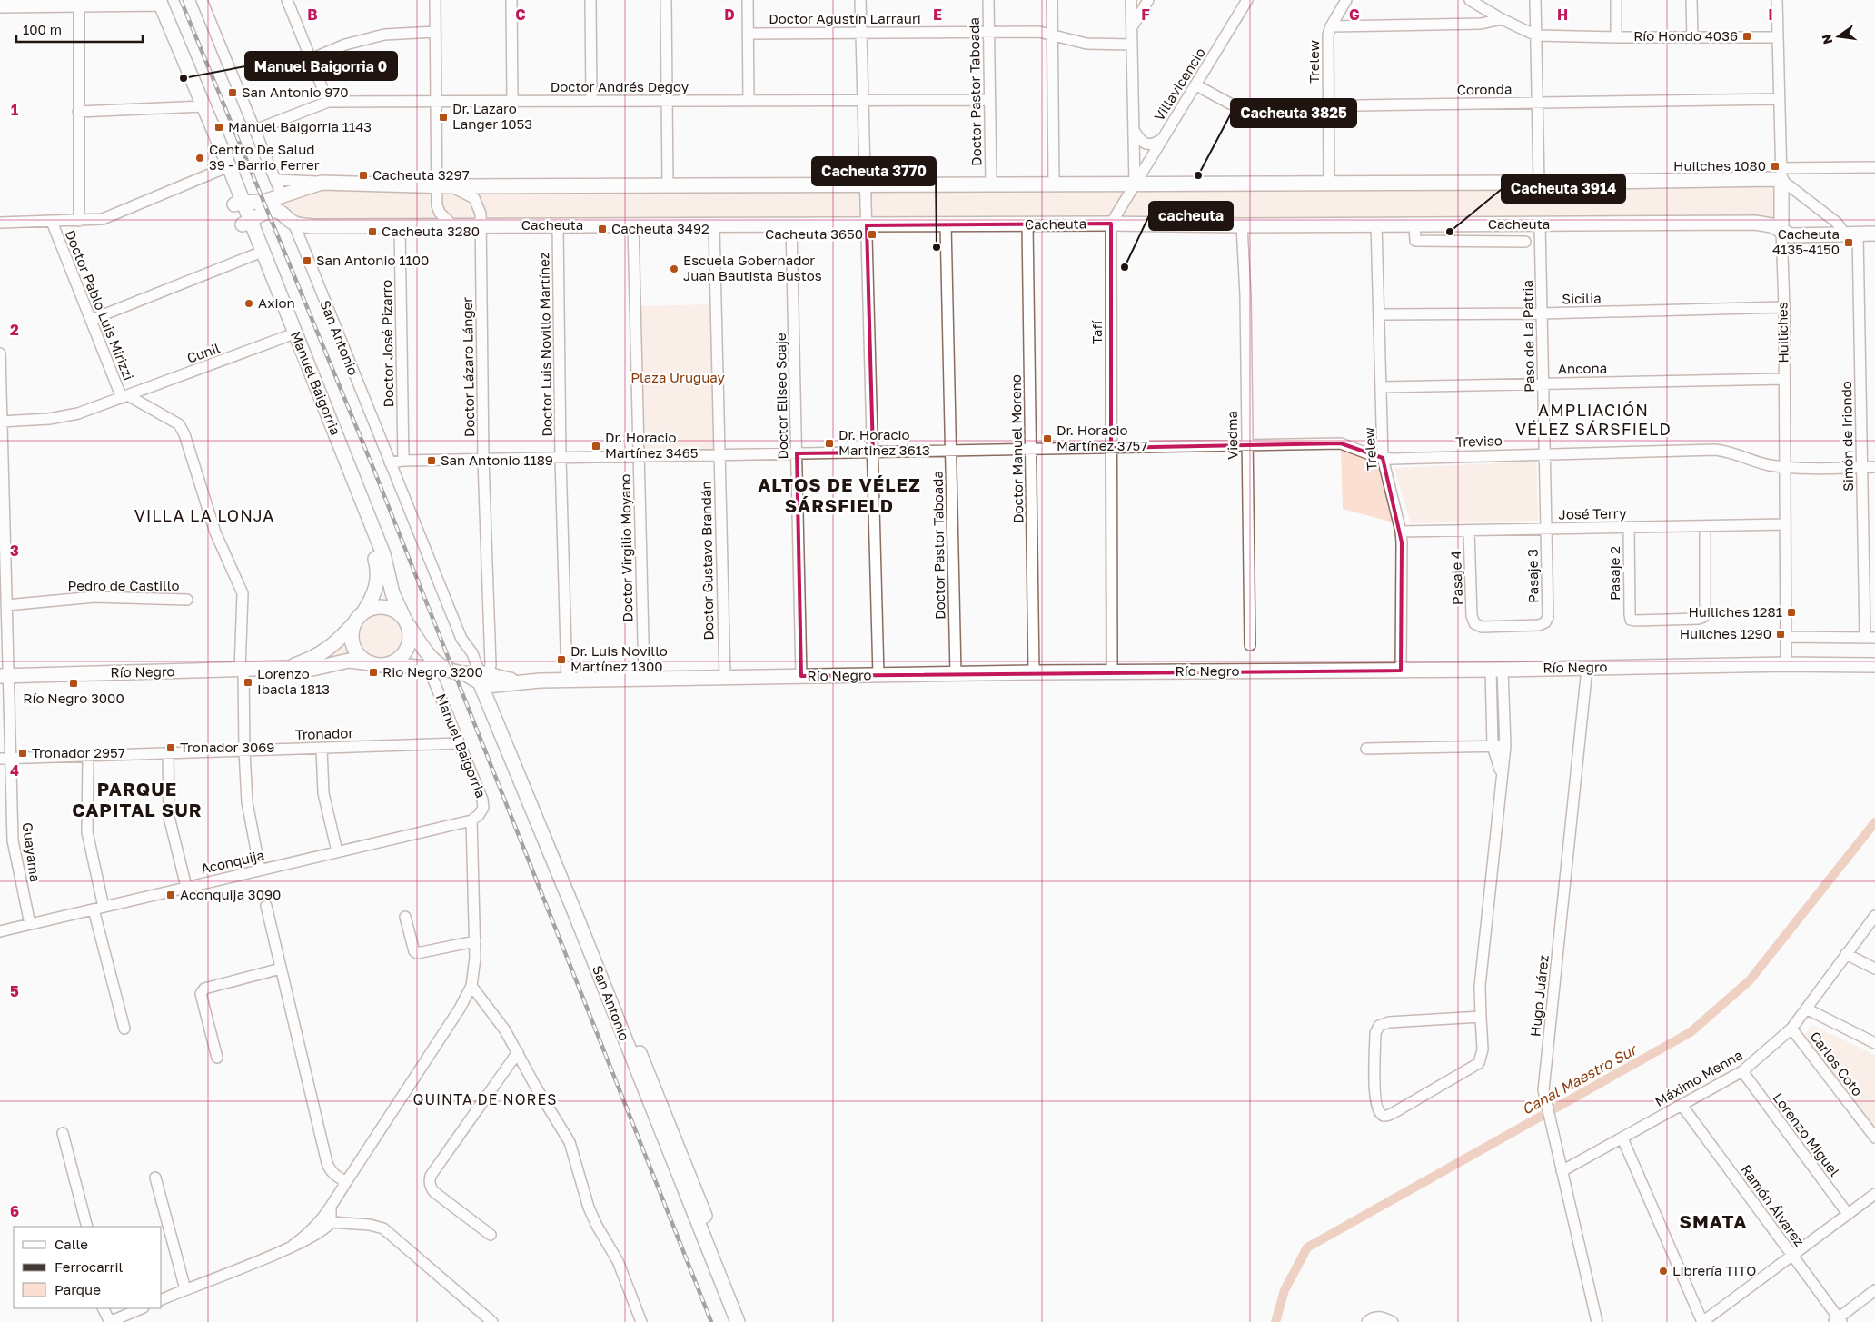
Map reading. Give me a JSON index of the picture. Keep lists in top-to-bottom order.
{
  "streets": {
    "street": [
      "Doctor Agustín Larrauri",
      "Trelew",
      "Villavicencio",
      "Doctor Andrés Degoy",
      "Coronda",
      "Doctor Pastor Taboada",
      "Cacheuta",
      "Sicilia",
      "Doctor Pablo Luis Mirizzi",
      "Tafí",
      "Huiliches",
      "Paso de La Patria",
      "San Antonio",
      "Doctor José Pizarro",
      "Doctor Luis Novillo Martínez",
      "Cunil",
      "Doctor Lázaro Lánger",
      "Ancona",
      "Manuel Baigorria",
      "Doctor Eliseo Soaje",
      "Viedma",
      "Simón de Iriondo",
      "Treviso",
      "Doctor Manuel Moreno",
      "José Terry",
      "Doctor Virgilio Moyano",
      "Doctor Gustavo Brandán",
      "Pasaje 2",
      "Pasaje 3",
      "Pasaje 4",
      "Pedro de Castillo",
      "Río Negro",
      "Tronador",
      "Guayama",
      "Aconquija",
      "Hugo Juárez",
      "Carlos Coto",
      "Máximo Menna",
      "Lorenzo Miguel",
      "Ramón Álvarez"
    ]
  },
  "crossings": [
    ["Doctor Agustín Larrauri", "Doctor Pastor Taboada"],
    ["Trelew", "Coronda"],
    ["Trelew", "Cacheuta"],
    ["Trelew", "Sicilia"],
    ["Trelew", "Ancona"],
    ["Trelew", "Treviso"],
    ["Trelew", "José Terry"],
    ["Trelew", "Río Negro"],
    ["Villavicencio", "Coronda"],
    ["Doctor Andrés Degoy", "Doctor Pastor Taboada"],
    ["Doctor Andrés Degoy", "San Antonio"],
    ["Coronda", "Huiliches"],
    ["Doctor Pastor Taboada", "Cacheuta"],
    ["Doctor Pastor Taboada", "Treviso"],
    ["Doctor Pastor Taboada", "Río Negro"],
    ["Cacheuta", "Tafí"],
    ["Cacheuta", "Huiliches"],
    ["Cacheuta", "Paso de La Patria"],
    ["Cacheuta", "San Antonio"],
    ["Cacheuta", "Doctor José Pizarro"],
    ["Cacheuta", "Doctor Luis Novillo Martínez"],
    ["Cacheuta", "Doctor Lázaro Lánger"],
    ["Cacheuta", "Manuel Baigorria"],
    ["Cacheuta", "Doctor Eliseo Soaje"],
    ["Cacheuta", "Viedma"],
    ["Cacheuta", "Simón de Iriondo"],
    ["Cacheuta", "Doctor Manuel Moreno"],
    ["Cacheuta", "Doctor Virgilio Moyano"],
    ["Cacheuta", "Doctor Gustavo Brandán"],
    ["Sicilia", "Huiliches"],
    ["Sicilia", "Paso de La Patria"],
    ["Doctor Pablo Luis Mirizzi", "Cunil"],
    ["Tafí", "Treviso"],
    ["Tafí", "Río Negro"],
    ["Huiliches", "Ancona"],
    ["Huiliches", "Treviso"],
    ["Huiliches", "José Terry"],
    ["Huiliches", "Río Negro"],
    ["Paso de La Patria", "Ancona"],
    ["Paso de La Patria", "Treviso"],
    ["Paso de La Patria", "José Terry"],
    ["Paso de La Patria", "Pasaje 3"],
    ["San Antonio", "Doctor Lázaro Lánger"],
    ["San Antonio", "Treviso"],
    ["San Antonio", "Río Negro"],
    ["Doctor José Pizarro", "Treviso"],
    ["Doctor Luis Novillo Martínez", "Treviso"],
    ["Doctor Luis Novillo Martínez", "Río Negro"],
    ["Cunil", "Manuel Baigorria"],
    ["Doctor Lázaro Lánger", "Treviso"],
    ["Doctor Lázaro Lánger", "Río Negro"],
    ["Manuel Baigorria", "Río Negro"],
    ["Manuel Baigorria", "Tronador"],
    ["Manuel Baigorria", "Aconquija"],
    ["Doctor Eliseo Soaje", "Treviso"],
    ["Doctor Eliseo Soaje", "Río Negro"],
    ["Viedma", "Treviso"],
    ["Simón de Iriondo", "Treviso"],
    ["Treviso", "Doctor Manuel Moreno"],
    ["Treviso", "Doctor Virgilio Moyano"],
    ["Treviso", "Doctor Gustavo Brandán"],
    ["Doctor Manuel Moreno", "Río Negro"],
    ["José Terry", "Pasaje 2"],
    ["José Terry", "Pasaje 3"],
    ["José Terry", "Pasaje 4"],
    ["Doctor Virgilio Moyano", "Río Negro"],
    ["Doctor Gustavo Brandán", "Río Negro"],
    ["Pasaje 3", "Pasaje 4"],
    ["Río Negro", "Guayama"],
    ["Río Negro", "Hugo Juárez"],
    ["Tronador", "Guayama"],
    ["Guayama", "Aconquija"],
    ["Hugo Juárez", "Máximo Menna"],
    ["Carlos Coto", "Máximo Menna"],
    ["Máximo Menna", "Lorenzo Miguel"],
    ["Máximo Menna", "Ramón Álvarez"]
  ],
  "districts": [
    "AMPLIACIÓN VÉLEZ SÁRSFIELD",
    "ALTOS DE VÉLEZ SÁRSFIELD",
    "VILLA LA LONJA",
    "PARQUE CAPITAL SUR",
    "QUINTA DE NORES",
    "SMATA"
  ],
  "water": ["Canal Maestro Sur"],
  "parks": ["Plaza Uruguay"],
  "places": {
    "transit": [
      "Río Hondo 4036",
      "San Antonio 970",
      "Dr. Lazaro Langer 1053",
      "Manuel Baigorria 1143",
      "Huilches 1080",
      "Cacheuta 3297",
      "Cacheuta 3492",
      "Cacheuta 3280",
      "Cacheuta 3650",
      "Cacheuta 4135-4150",
      "San Antonio 1100",
      "Dr. Horacio Martínez 3757",
      "Dr. Horacio Martinez 3613",
      "Dr. Horacio Martínez 3465",
      "San Antonio 1189",
      "Huiliches 1281",
      "Huilches 1290",
      "Dr. Luis Novillo Martínez 1300",
      "Rio Negro 3200",
      "Lorenzo Ibacla 1813",
      "Río Negro 3000",
      "Tronador 3069",
      "Tronador 2957",
      "Aconquija 3090"
    ],
    "other": [
      "Manuel Baigorria 0",
      "Centro De Salud 39 - Barrio Ferrer",
      "Cacheuta 3825",
      "Cacheuta 3914",
      "Cacheuta 3770",
      "cacheuta",
      "Escuela Gobernador Juan Bautista Bustos",
      "Axion",
      "Librería TITO"
    ]
  },
  "legend": ["Calle", "Ferrocarril", "Parque"],
  "scale_bar": "100 m",
  "north": "left",
  "grid": {
    "columns": [
      "B",
      "C",
      "D",
      "E",
      "F",
      "G",
      "H",
      "I"
    ],
    "rows": [
      "1",
      "2",
      "3",
      "4",
      "5",
      "6"
    ]
  }
}
